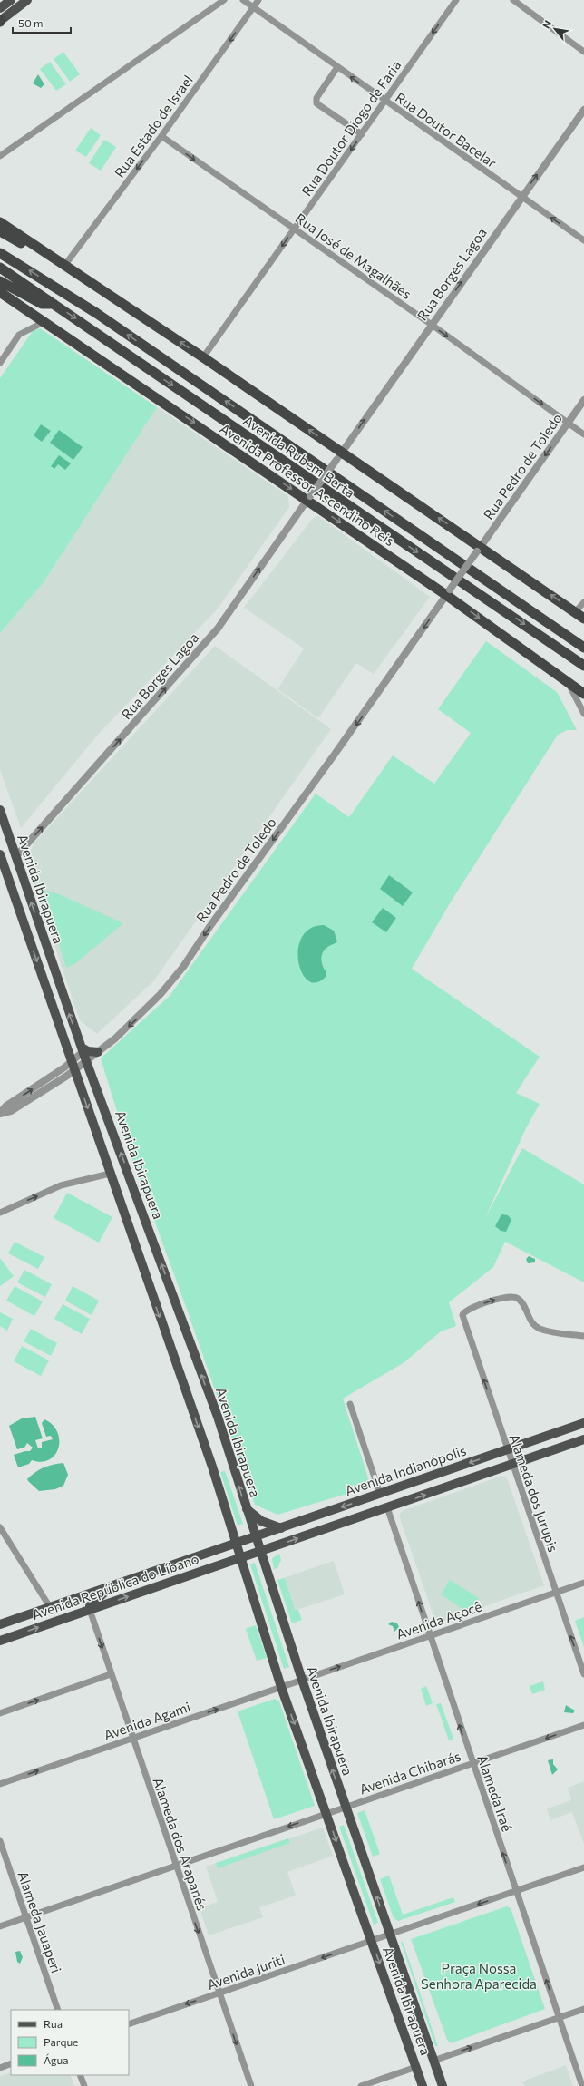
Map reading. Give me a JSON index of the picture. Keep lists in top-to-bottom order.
{
  "streets": {
    "highway": ["Avenida Rubem Berta", "Avenida Professor Ascendino Reis"],
    "main road": ["Avenida Ibirapuera", "Avenida Indianópolis", "Avenida República do Líbano"],
    "street": [
      "Rua Estado de Israel",
      "Rua Doutor Diogo de Faria",
      "Rua Doutor Bacelar",
      "Rua José de Magalhães",
      "Rua Borges Lagoa",
      "Rua Pedro de Toledo",
      "Alameda dos Jurupis",
      "Avenida Açocê",
      "Avenida Agami",
      "Avenida Chibarás",
      "Alameda Iraé",
      "Alameda dos Arapanés",
      "Alameda Jauaperi",
      "Avenida Juriti"
    ]
  },
  "crossings": [
    ["Rua Estado de Israel", "Rua Doutor Bacelar"],
    ["Rua Estado de Israel", "Rua José de Magalhães"],
    ["Rua Doutor Diogo de Faria", "Rua Doutor Bacelar"],
    ["Rua Doutor Diogo de Faria", "Rua José de Magalhães"],
    ["Rua Doutor Bacelar", "Rua Borges Lagoa"],
    ["Rua José de Magalhães", "Rua Borges Lagoa"],
    ["Rua José de Magalhães", "Rua Pedro de Toledo"],
    ["Rua Borges Lagoa", "Avenida Professor Ascendino Reis"],
    ["Rua Borges Lagoa", "Avenida Ibirapuera"],
    ["Rua Pedro de Toledo", "Avenida Professor Ascendino Reis"],
    ["Rua Pedro de Toledo", "Avenida Ibirapuera"],
    ["Avenida Ibirapuera", "Avenida Indianópolis"],
    ["Avenida Ibirapuera", "Avenida República do Líbano"],
    ["Avenida Ibirapuera", "Avenida Açocê"],
    ["Avenida Ibirapuera", "Avenida Agami"],
    ["Avenida Ibirapuera", "Avenida Chibarás"],
    ["Avenida Ibirapuera", "Avenida Juriti"],
    ["Avenida Indianópolis", "Alameda dos Jurupis"],
    ["Avenida Indianópolis", "Avenida República do Líbano"],
    ["Alameda dos Jurupis", "Avenida Açocê"],
    ["Avenida República do Líbano", "Alameda dos Arapanés"],
    ["Avenida Açocê", "Avenida Agami"],
    ["Avenida Açocê", "Alameda Iraé"],
    ["Avenida Agami", "Alameda dos Arapanés"],
    ["Avenida Chibarás", "Alameda Iraé"],
    ["Avenida Chibarás", "Alameda dos Arapanés"],
    ["Avenida Chibarás", "Alameda Jauaperi"],
    ["Alameda dos Arapanés", "Avenida Juriti"]
  ],
  "one_way": [
    "Rua Estado de Israel",
    "Rua Doutor Diogo de Faria",
    "Rua José de Magalhães",
    "Rua Borges Lagoa",
    "Rua Pedro de Toledo",
    "Avenida Açocê",
    "Avenida Agami",
    "Avenida Chibarás",
    "Alameda Iraé",
    "Alameda dos Arapanés",
    "Avenida Juriti"
  ],
  "parks": ["Praça Nossa Senhora Aparecida"],
  "legend": ["Rua", "Parque", "Água"],
  "scale_bar": "50 m",
  "north": "top left"
}
